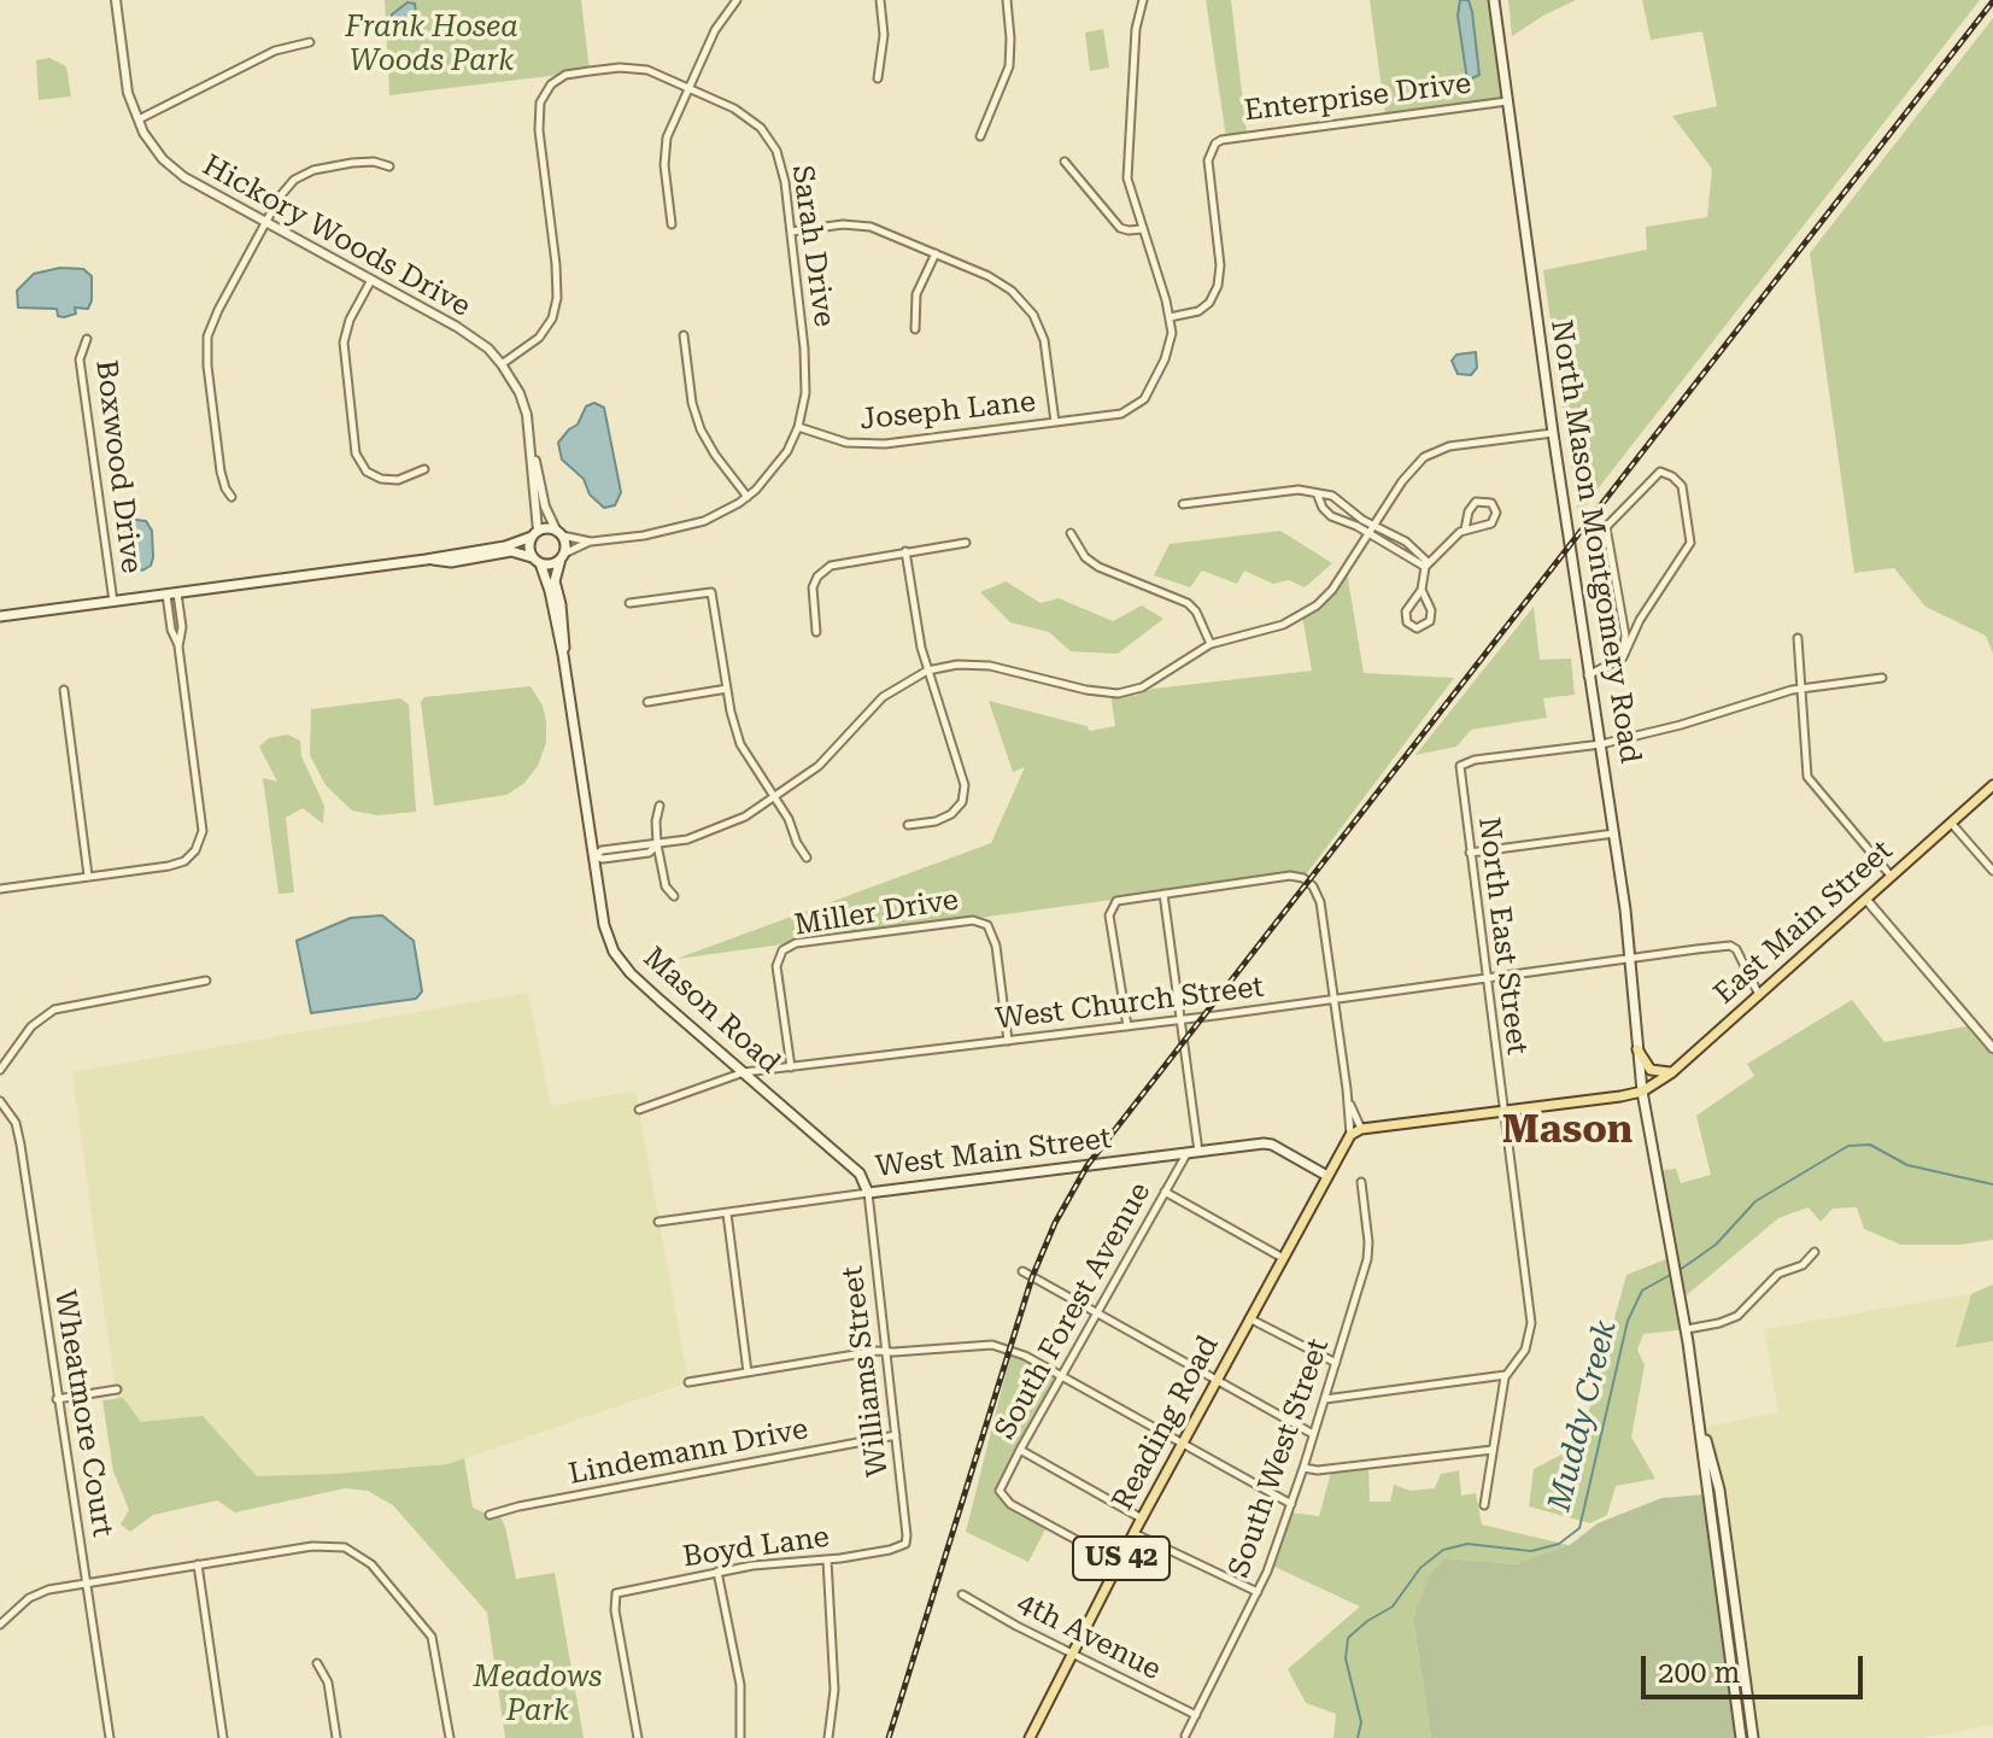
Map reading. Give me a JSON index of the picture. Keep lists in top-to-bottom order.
{
  "streets": {
    "main road": [
      "North Mason Montgomery Road",
      "East Main Street",
      "Mason Road",
      "West Main Street",
      "Reading Road",
      "US 42"
    ],
    "street": [
      "Enterprise Drive",
      "Hickory Woods Drive",
      "Sarah Drive",
      "Joseph Lane",
      "Boxwood Drive",
      "Miller Drive",
      "North East Street",
      "West Church Street",
      "South Forest Avenue",
      "Williams Street",
      "Wheatmore Court",
      "Lindemann Drive",
      "South West Street",
      "Boyd Lane",
      "4th Avenue"
    ]
  },
  "crossings": [
    ["Enterprise Drive", "Joseph Lane"],
    ["Enterprise Drive", "North Mason Montgomery Road"],
    ["Hickory Woods Drive", "Sarah Drive"],
    ["Hickory Woods Drive", "Mason Road"],
    ["Sarah Drive", "Joseph Lane"],
    ["Sarah Drive", "Mason Road"],
    ["North Mason Montgomery Road", "East Main Street"],
    ["North Mason Montgomery Road", "North East Street"],
    ["North Mason Montgomery Road", "West Church Street"],
    ["Miller Drive", "West Church Street"],
    ["East Main Street", "West Church Street"],
    ["North East Street", "West Church Street"],
    ["West Church Street", "Mason Road"],
    ["Mason Road", "West Main Street"],
    ["Mason Road", "Williams Street"],
    ["West Main Street", "South Forest Avenue"],
    ["West Main Street", "Williams Street"],
    ["West Main Street", "Reading Road"],
    ["South Forest Avenue", "Reading Road"],
    ["Williams Street", "Lindemann Drive"],
    ["Williams Street", "Boyd Lane"],
    ["Reading Road", "4th Avenue"],
    ["South West Street", "4th Avenue"]
  ],
  "districts": ["Mason"],
  "water": ["Muddy Creek"],
  "parks": ["Frank Hosea Woods Park", "Meadows Park"],
  "scale_bar": "200 m"
}
